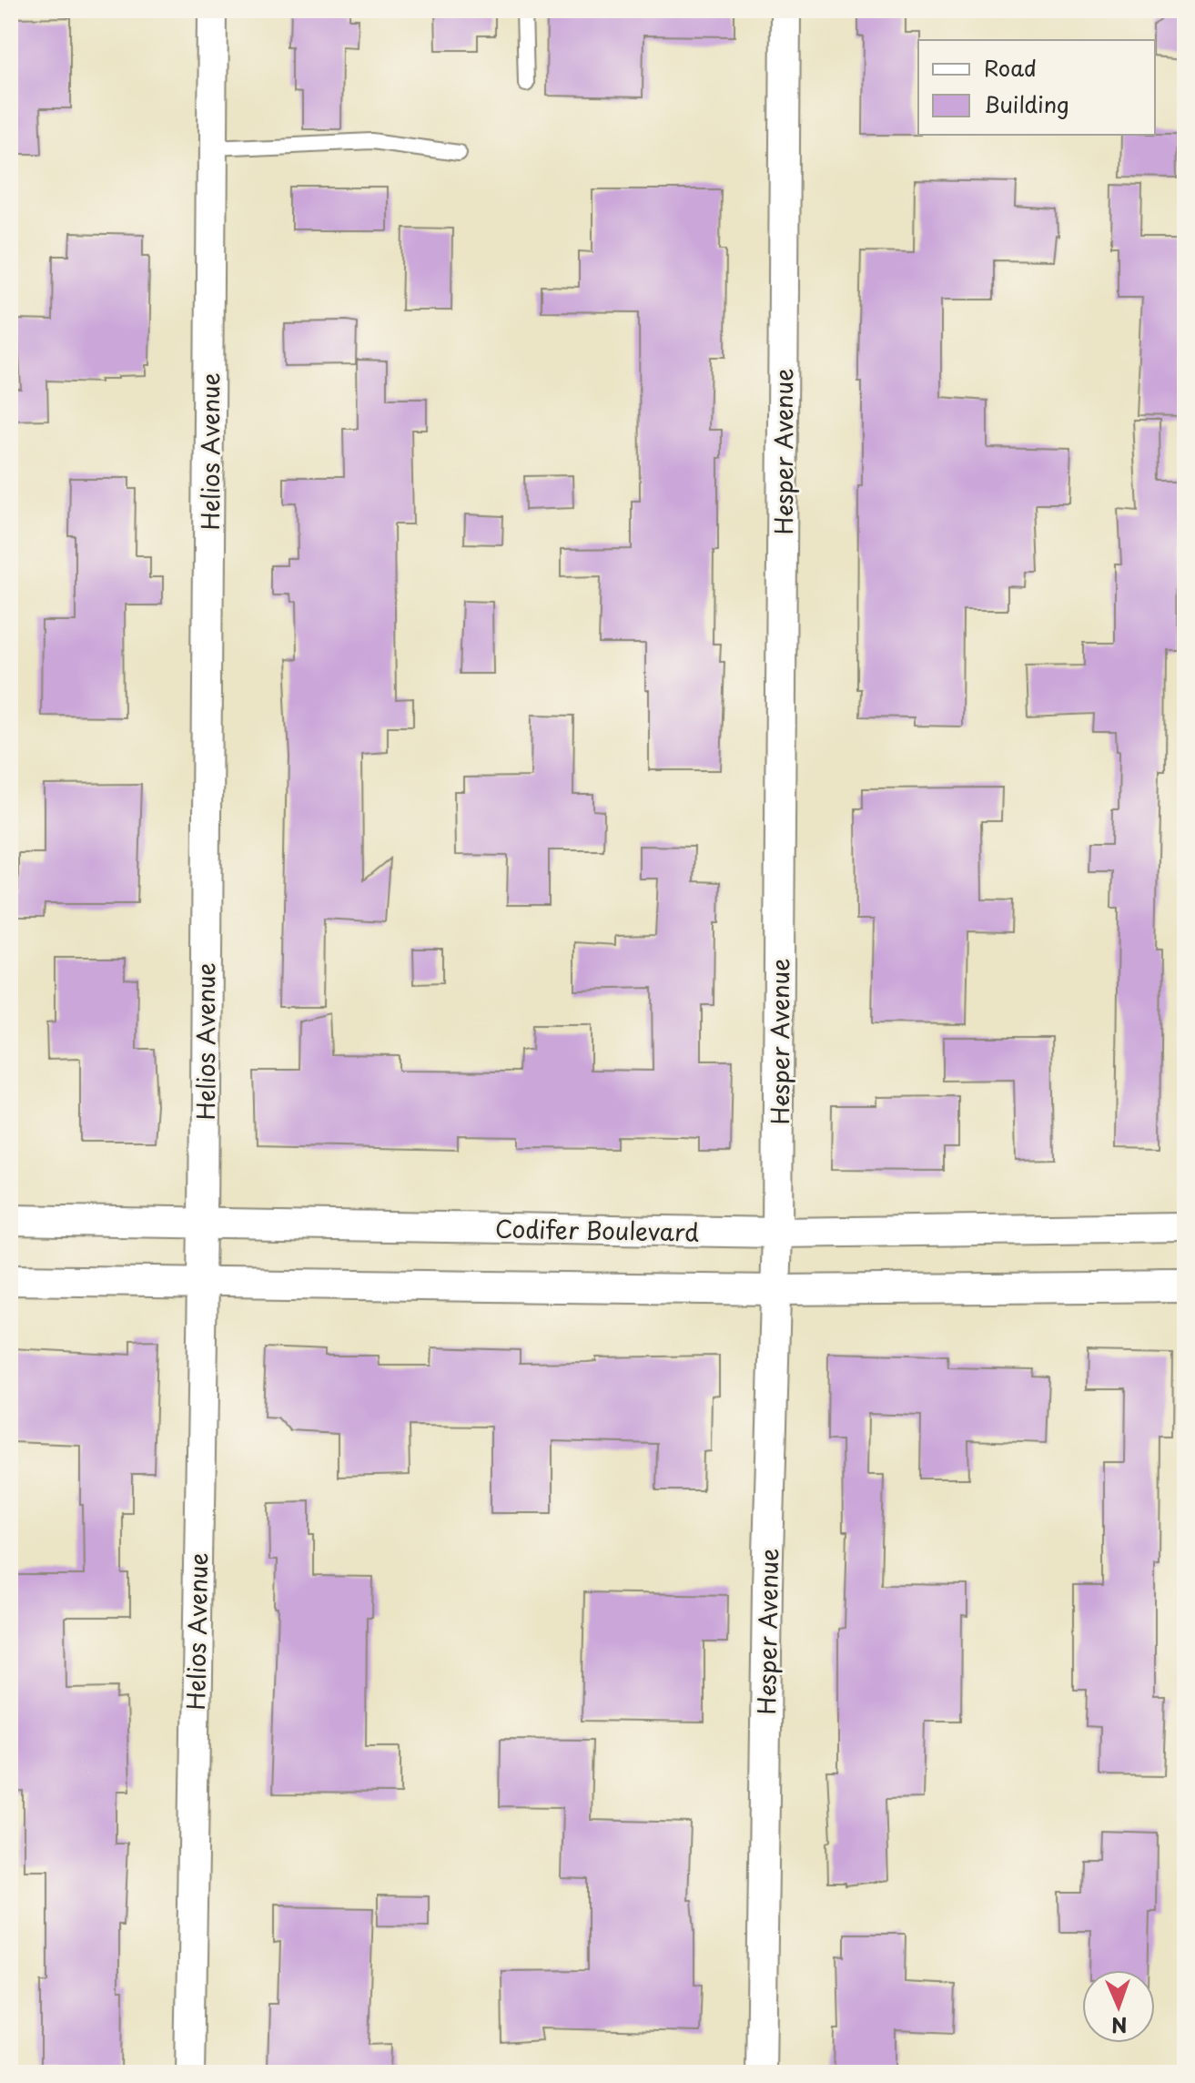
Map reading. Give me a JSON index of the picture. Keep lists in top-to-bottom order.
{
  "streets": {
    "street": ["Helios Avenue", "Hesper Avenue", "Codifer Boulevard"]
  },
  "crossings": [
    ["Helios Avenue", "Codifer Boulevard"],
    ["Hesper Avenue", "Codifer Boulevard"]
  ],
  "legend": ["Road", "Building"],
  "north": "bottom"
}
